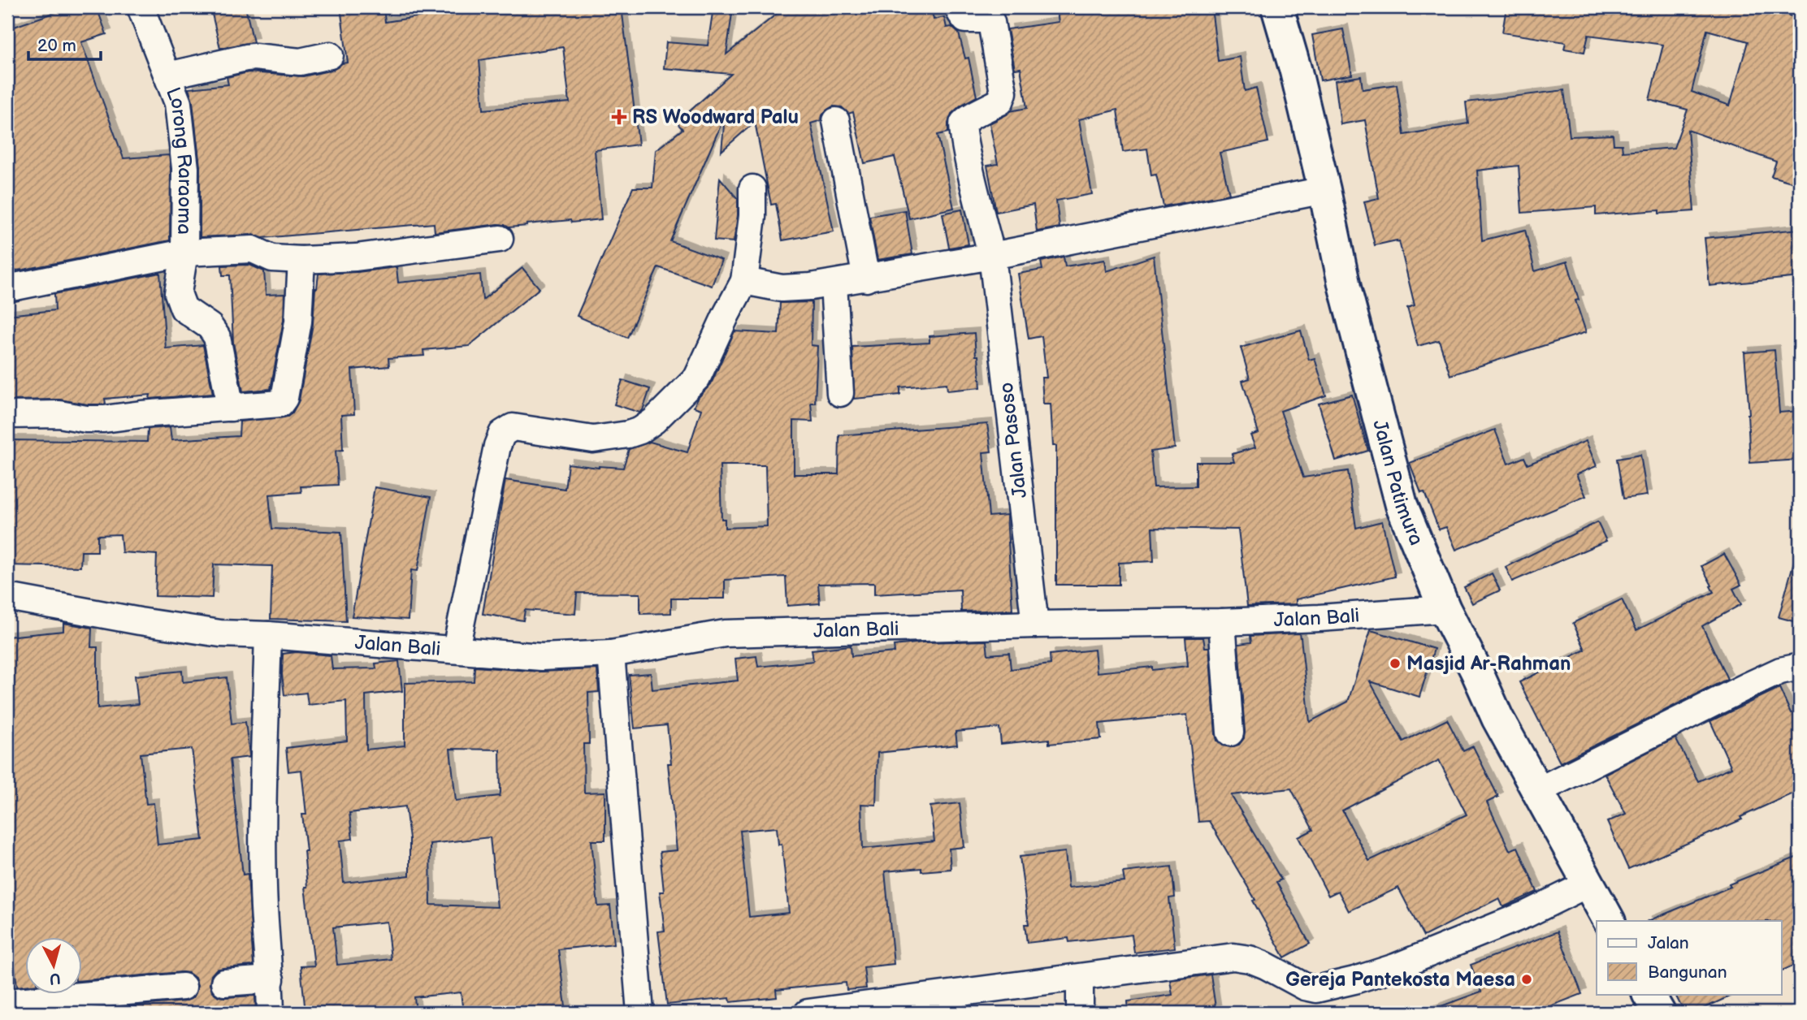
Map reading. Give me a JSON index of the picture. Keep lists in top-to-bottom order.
{
  "streets": {
    "main road": ["Jalan Patimura"],
    "street": ["Lorong Raraoma", "Jalan Pasoso", "Jalan Bali"]
  },
  "crossings": [
    ["Jalan Pasoso", "Jalan Bali"],
    ["Jalan Patimura", "Jalan Bali"]
  ],
  "places": {
    "health": ["RS Woodward Palu"],
    "other": ["Masjid Ar-Rahman", "Gereja Pantekosta Maesa"]
  },
  "legend": ["Jalan", "Bangunan"],
  "scale_bar": "20 m",
  "north": "bottom"
}
